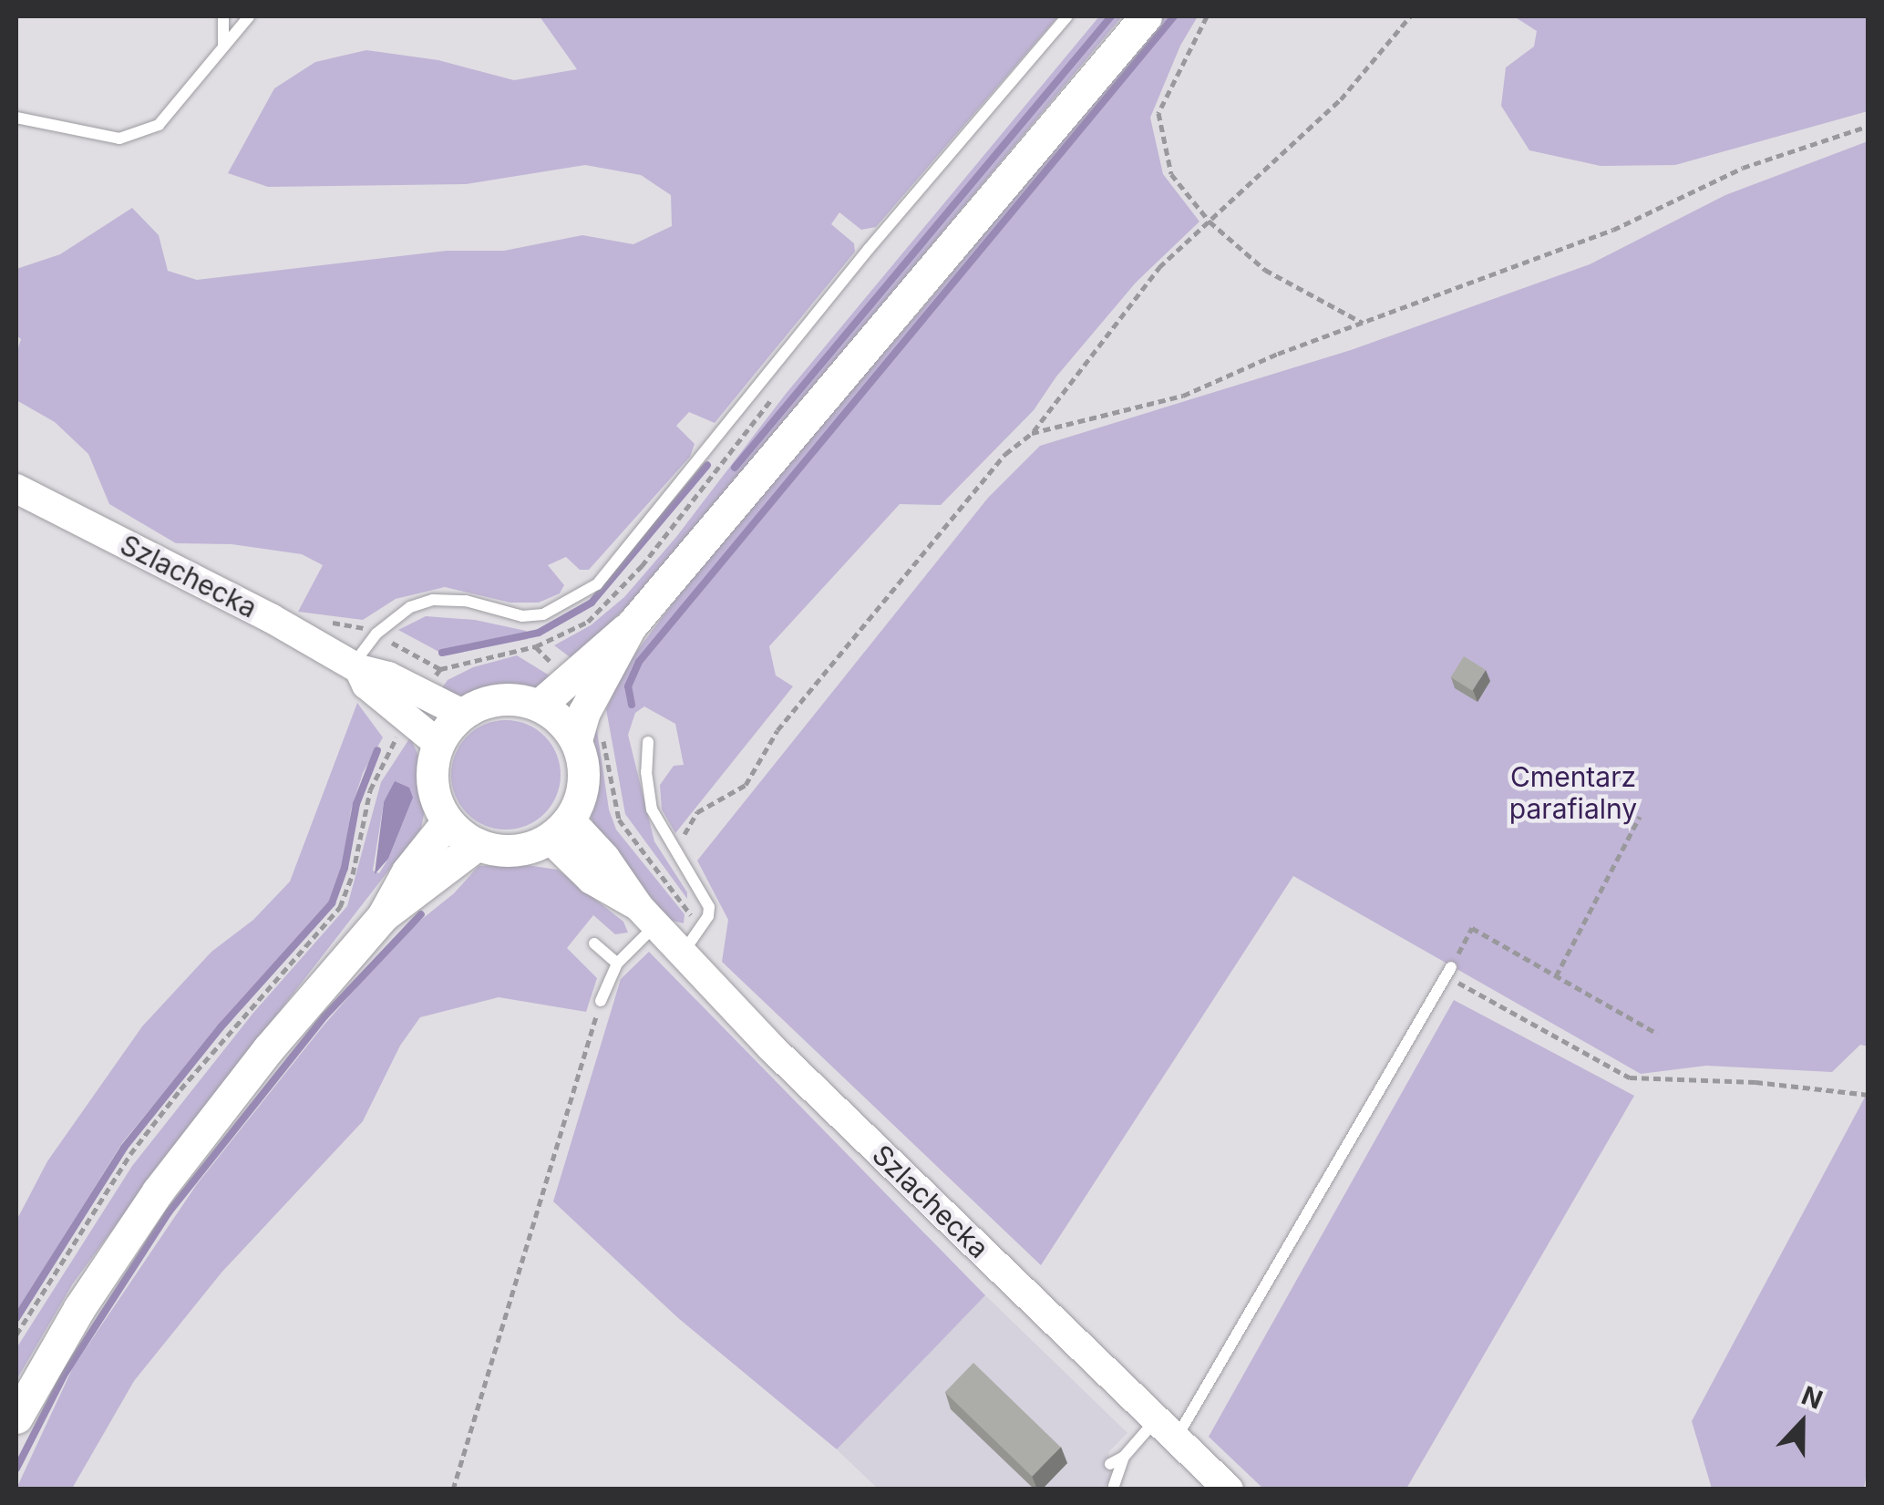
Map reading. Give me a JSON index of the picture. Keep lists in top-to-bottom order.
{
  "streets": {
    "street": ["Szlachecka"]
  },
  "parks": ["Cmentarz parafialny"],
  "north": "top"
}
